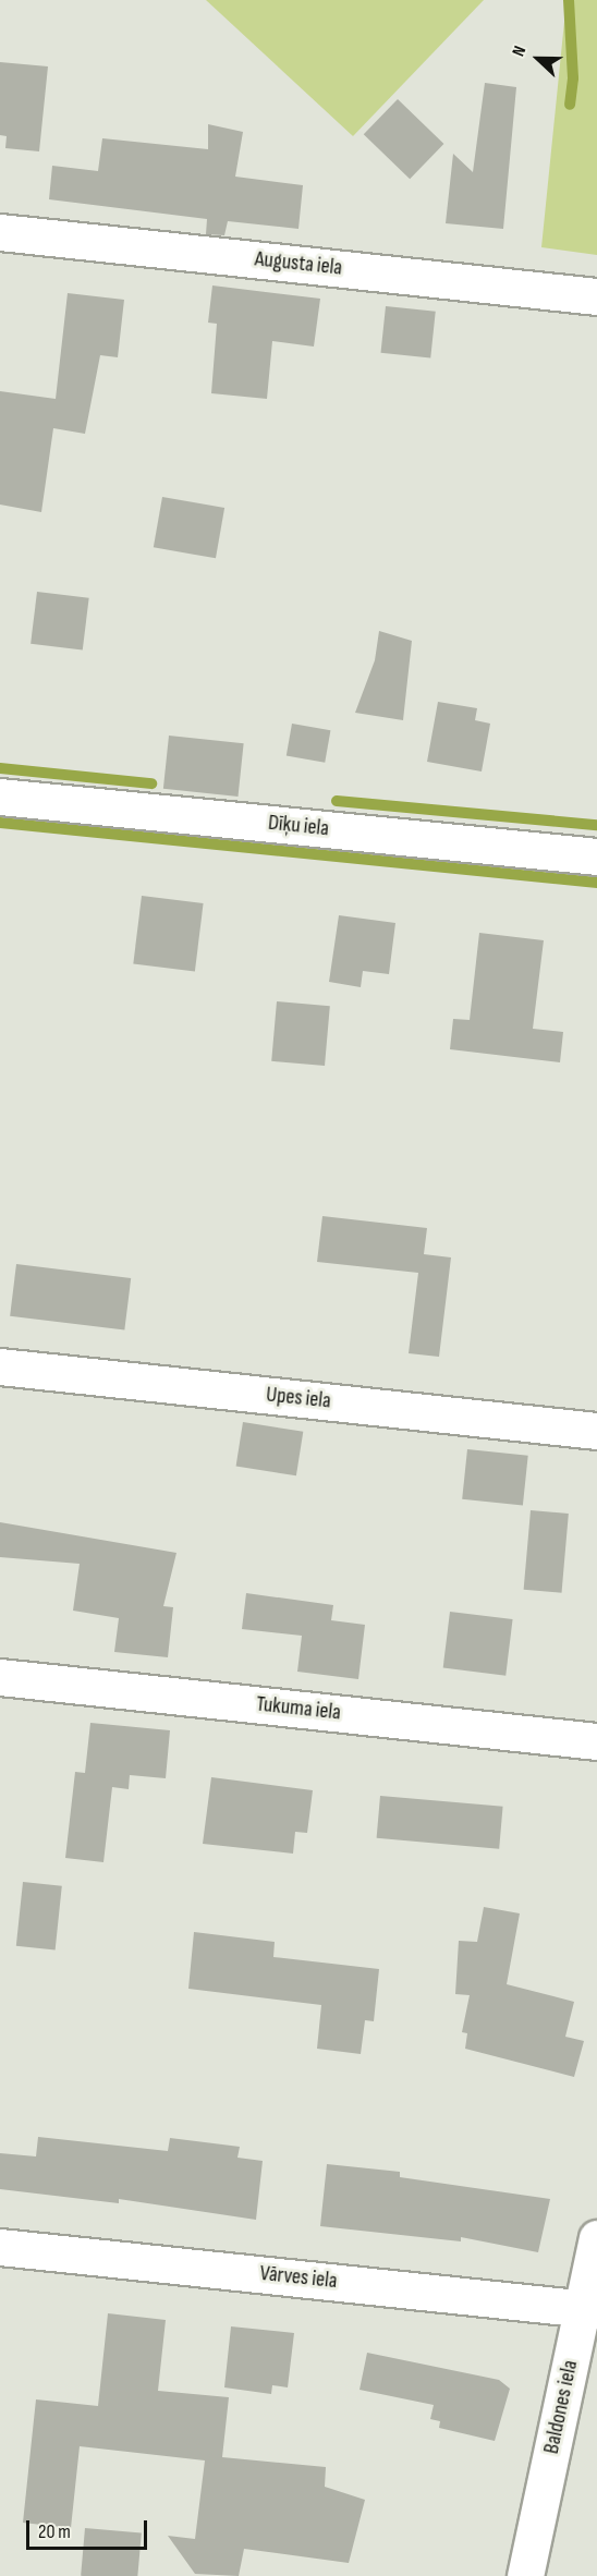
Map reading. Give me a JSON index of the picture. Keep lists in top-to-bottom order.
{
  "streets": {
    "street": [
      "Augusta iela",
      "Dīķu iela",
      "Upes iela",
      "Tukuma iela",
      "Vārves iela",
      "Baldones iela"
    ]
  },
  "crossings": [
    ["Vārves iela", "Baldones iela"]
  ],
  "scale_bar": "20 m",
  "north": "left"
}
